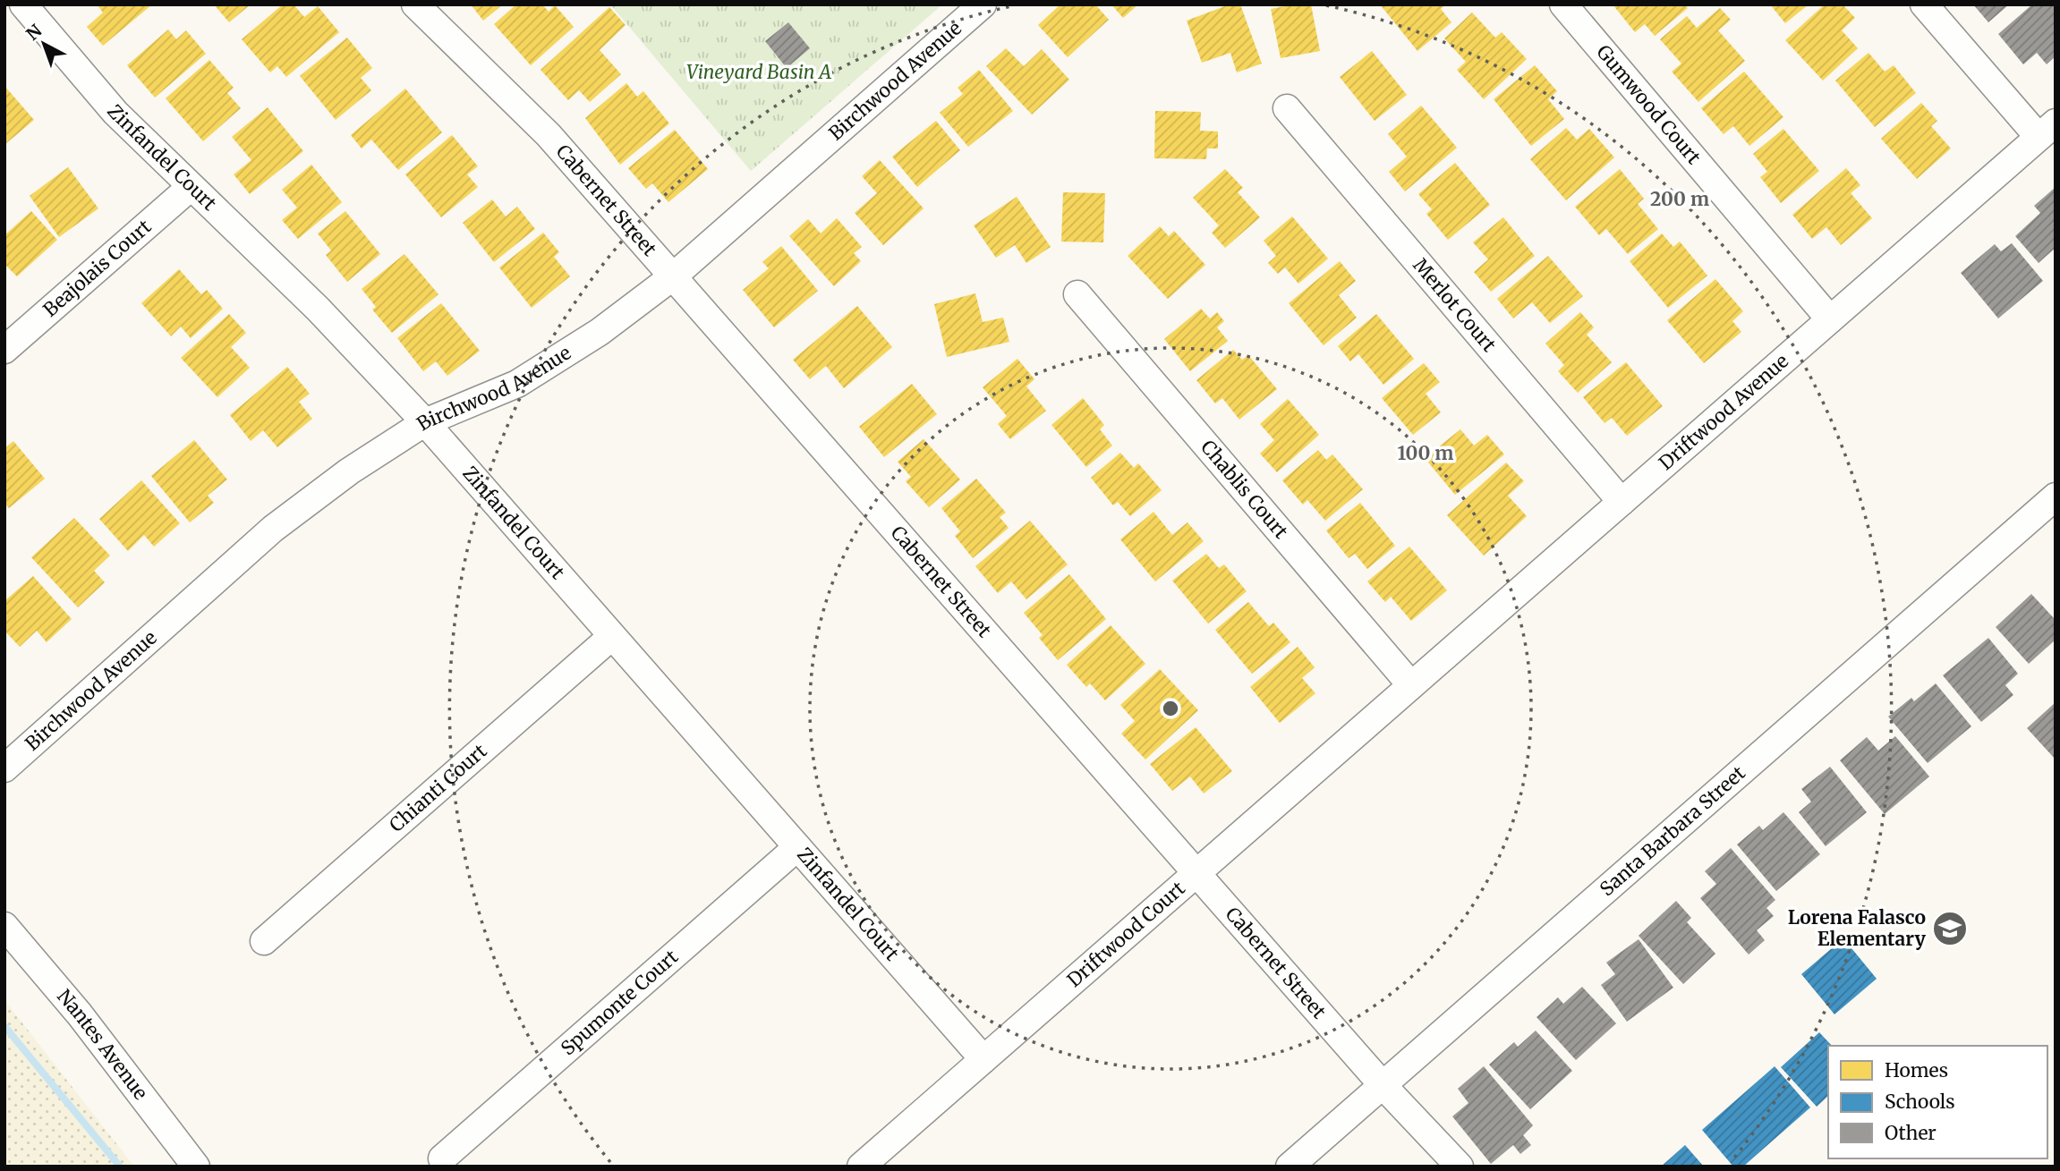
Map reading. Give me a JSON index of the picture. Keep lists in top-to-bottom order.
{
  "streets": {
    "street": [
      "Birchwood Avenue",
      "Gumwood Court",
      "Zinfandel Court",
      "Cabernet Street",
      "Beajolais Court",
      "Merlot Court",
      "Driftwood Avenue",
      "Chablis Court",
      "Chianti Court",
      "Santa Barbara Street",
      "Driftwood Court",
      "Spumonte Court",
      "Nantes Avenue"
    ]
  },
  "crossings": [
    ["Birchwood Avenue", "Zinfandel Court"],
    ["Birchwood Avenue", "Cabernet Street"],
    ["Gumwood Court", "Driftwood Avenue"],
    ["Zinfandel Court", "Beajolais Court"],
    ["Zinfandel Court", "Chianti Court"],
    ["Zinfandel Court", "Driftwood Court"],
    ["Zinfandel Court", "Spumonte Court"],
    ["Cabernet Street", "Santa Barbara Street"],
    ["Cabernet Street", "Driftwood Court"],
    ["Merlot Court", "Driftwood Avenue"],
    ["Driftwood Avenue", "Chablis Court"],
    ["Driftwood Avenue", "Driftwood Court"]
  ],
  "parks": ["Vineyard Basin A"],
  "places": {
    "school or university": ["Lorena Falasco Elementary"]
  },
  "legend": ["Homes", "Schools", "Other"],
  "north": "top left",
  "rings": ["200 m", "100 m"]
}
